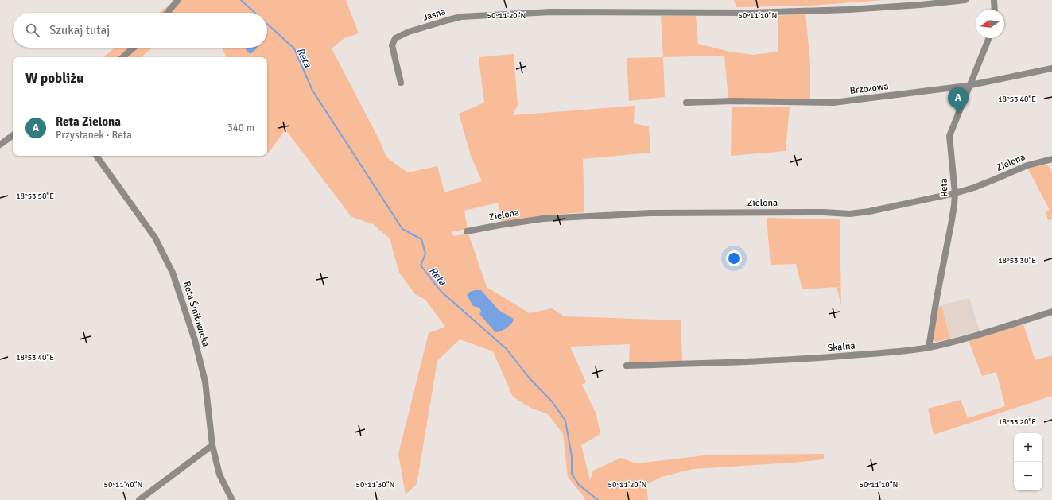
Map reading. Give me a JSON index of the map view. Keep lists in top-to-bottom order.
{
  "streets": {
    "street": [
      "Jasna",
      "Brzozowa",
      "Zielona",
      "Reta",
      "Reta Śmiłowicka",
      "Skalna"
    ]
  },
  "crossings": [
    ["Brzozowa", "Reta"],
    ["Zielona", "Reta"],
    ["Reta", "Skalna"]
  ],
  "water": ["Reta"],
  "north": "left",
  "page": {
    "search": "Szukaj tutaj",
    "heading": "W pobliżu",
    "pins": "A",
    "list": [
      {
        "mark": "A",
        "name": "Reta Zielona",
        "note": "Przystanek · Reta",
        "value": "340 m"
      }
    ],
    "map_buttons": ["+", "−"]
  },
  "coordinates": [
    "50°11'20\"N",
    "50°11'10\"N",
    "18°53'40\"E",
    "18°53'50\"E",
    "18°53'30\"E",
    "18°53'20\"E",
    "50°11'40\"N",
    "50°11'30\"N"
  ]
}
